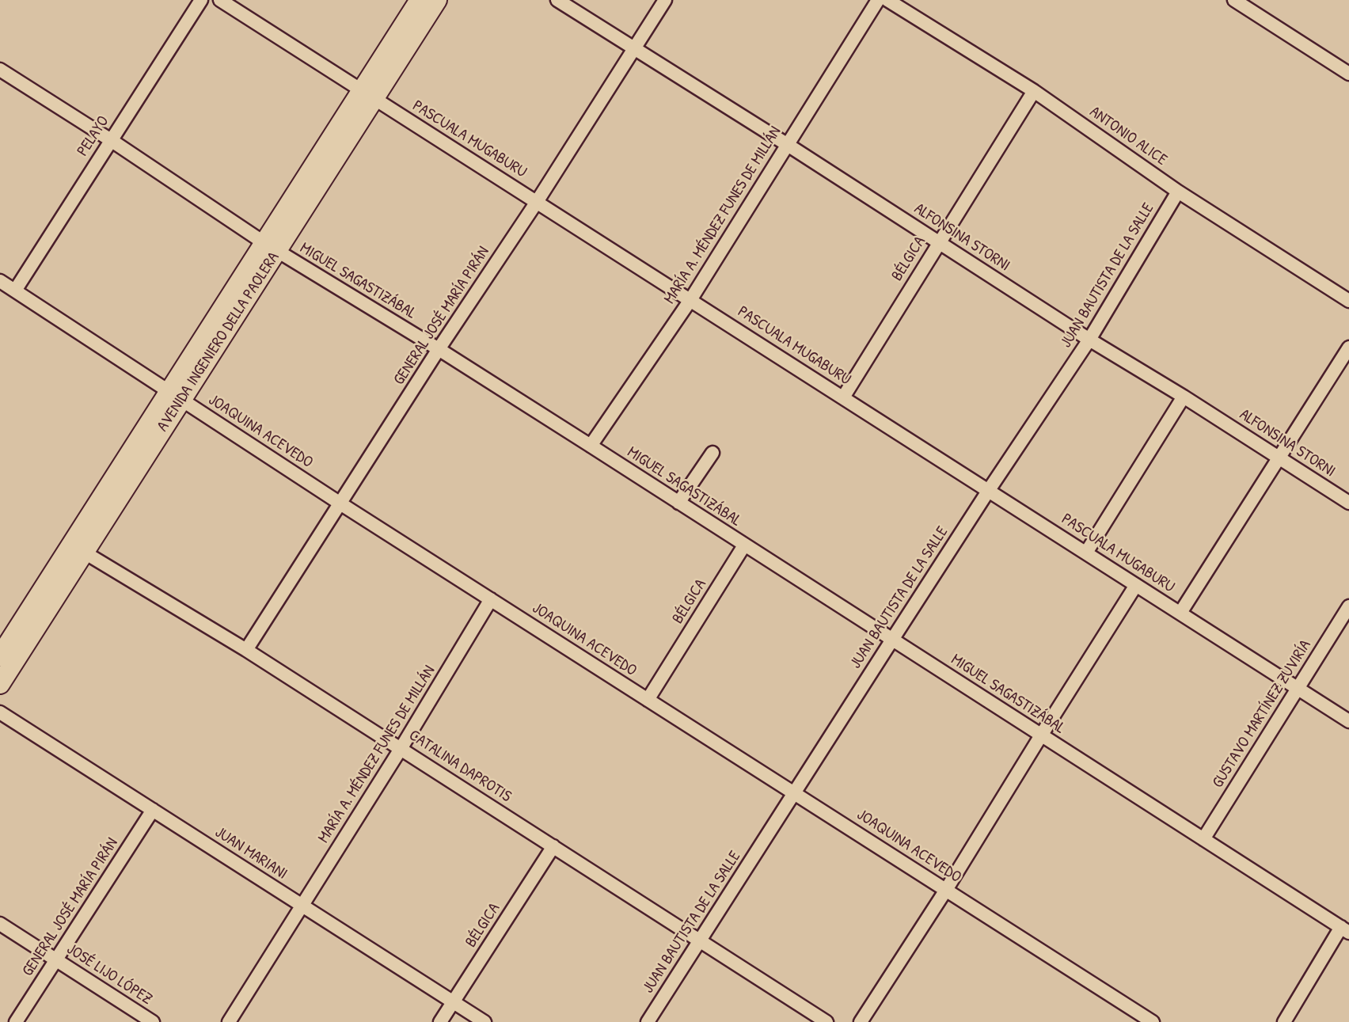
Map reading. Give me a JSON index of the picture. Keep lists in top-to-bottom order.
{
  "streets": {
    "main road": ["AVENIDA INGENIERO DELLA PAOLERA"],
    "street": [
      "PELAYO",
      "ANTONIO ALICE",
      "PASCUALA MUGABURU",
      "MARÍA A. MÉNDEZ FUNES DE MILLÁN",
      "ALFONSINA STORNI",
      "BÉLGICA",
      "JUAN BAUTISTA DE LA SALLE",
      "MIGUEL SAGASTIZÁBAL",
      "GENERAL JOSÉ MARÍA PIRÁN",
      "JOAQUINA ACEVEDO",
      "GUSTAVO MARTÍNEZ ZUVIRÍA",
      "CATALINA DAPROTIS",
      "JUAN MARIANI",
      "JOSÉ LIJO LÓPEZ"
    ]
  },
  "crossings": [
    ["PELAYO", "MIGUEL SAGASTIZÁBAL"],
    ["PELAYO", "JOAQUINA ACEVEDO"],
    ["ANTONIO ALICE", "BÉLGICA"],
    ["ANTONIO ALICE", "JUAN BAUTISTA DE LA SALLE"],
    ["PASCUALA MUGABURU", "MARÍA A. MÉNDEZ FUNES DE MILLÁN"],
    ["PASCUALA MUGABURU", "BÉLGICA"],
    ["PASCUALA MUGABURU", "JUAN BAUTISTA DE LA SALLE"],
    ["PASCUALA MUGABURU", "GENERAL JOSÉ MARÍA PIRÁN"],
    ["PASCUALA MUGABURU", "AVENIDA INGENIERO DELLA PAOLERA"],
    ["PASCUALA MUGABURU", "GUSTAVO MARTÍNEZ ZUVIRÍA"],
    ["MARÍA A. MÉNDEZ FUNES DE MILLÁN", "ALFONSINA STORNI"],
    ["MARÍA A. MÉNDEZ FUNES DE MILLÁN", "MIGUEL SAGASTIZÁBAL"],
    ["MARÍA A. MÉNDEZ FUNES DE MILLÁN", "JOAQUINA ACEVEDO"],
    ["MARÍA A. MÉNDEZ FUNES DE MILLÁN", "CATALINA DAPROTIS"],
    ["MARÍA A. MÉNDEZ FUNES DE MILLÁN", "JUAN MARIANI"],
    ["ALFONSINA STORNI", "BÉLGICA"],
    ["ALFONSINA STORNI", "JUAN BAUTISTA DE LA SALLE"],
    ["ALFONSINA STORNI", "GENERAL JOSÉ MARÍA PIRÁN"],
    ["BÉLGICA", "MIGUEL SAGASTIZÁBAL"],
    ["BÉLGICA", "JOAQUINA ACEVEDO"],
    ["BÉLGICA", "CATALINA DAPROTIS"],
    ["BÉLGICA", "JUAN MARIANI"],
    ["JUAN BAUTISTA DE LA SALLE", "MIGUEL SAGASTIZÁBAL"],
    ["JUAN BAUTISTA DE LA SALLE", "JOAQUINA ACEVEDO"],
    ["JUAN BAUTISTA DE LA SALLE", "CATALINA DAPROTIS"],
    ["MIGUEL SAGASTIZÁBAL", "GENERAL JOSÉ MARÍA PIRÁN"],
    ["MIGUEL SAGASTIZÁBAL", "AVENIDA INGENIERO DELLA PAOLERA"],
    ["MIGUEL SAGASTIZÁBAL", "GUSTAVO MARTÍNEZ ZUVIRÍA"],
    ["GENERAL JOSÉ MARÍA PIRÁN", "JOAQUINA ACEVEDO"],
    ["GENERAL JOSÉ MARÍA PIRÁN", "CATALINA DAPROTIS"],
    ["GENERAL JOSÉ MARÍA PIRÁN", "JUAN MARIANI"],
    ["GENERAL JOSÉ MARÍA PIRÁN", "JOSÉ LIJO LÓPEZ"],
    ["AVENIDA INGENIERO DELLA PAOLERA", "JOAQUINA ACEVEDO"],
    ["AVENIDA INGENIERO DELLA PAOLERA", "CATALINA DAPROTIS"]
  ]
}
